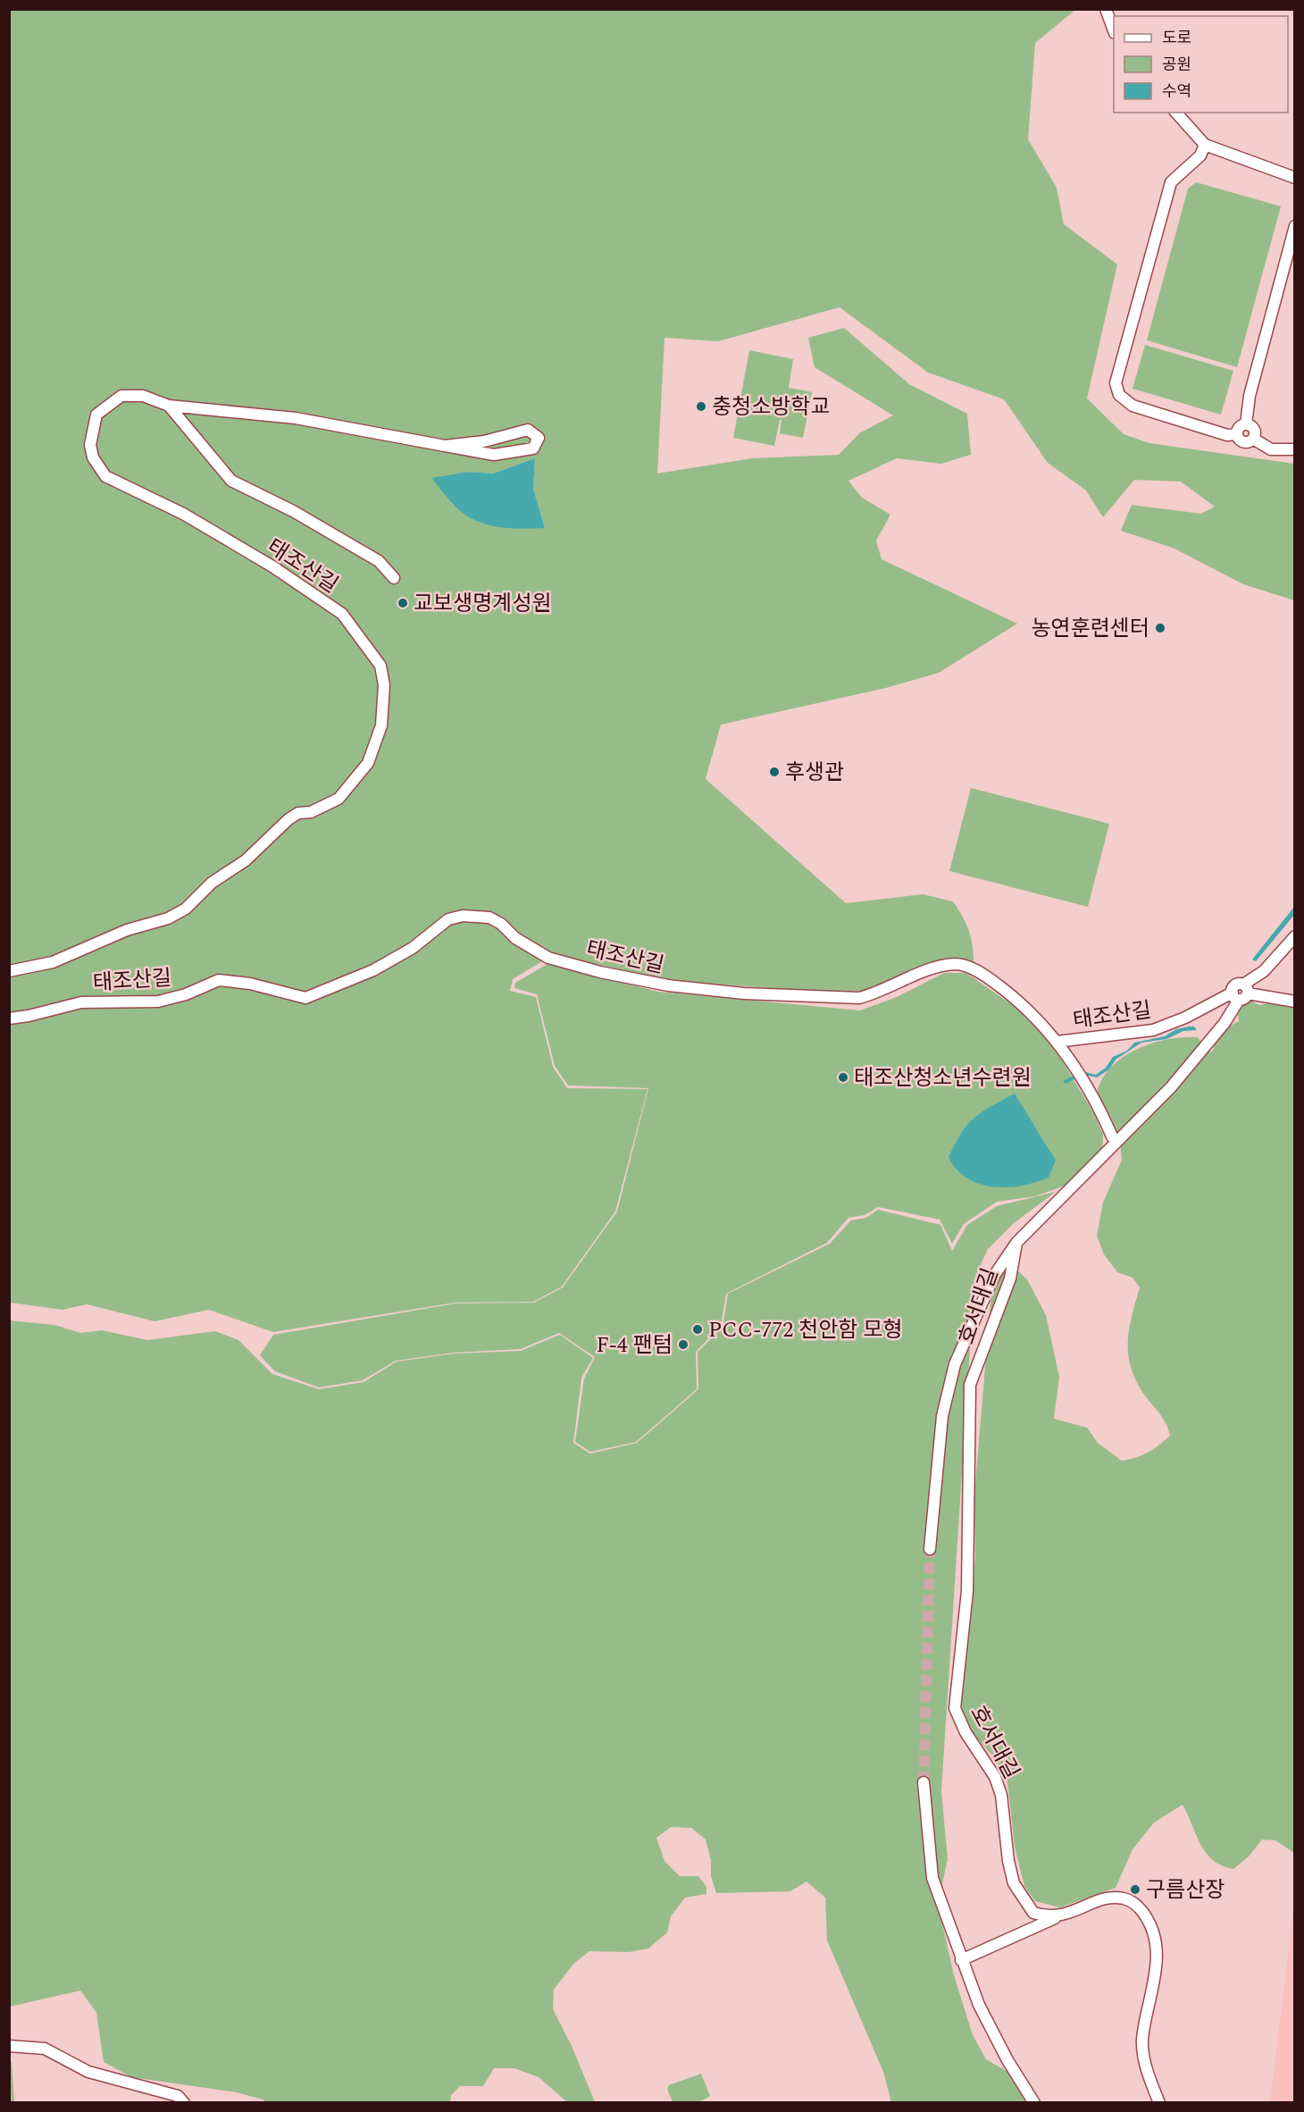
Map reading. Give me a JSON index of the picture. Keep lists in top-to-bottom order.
{
  "streets": {
    "street": ["태조산길", "호서대길"]
  },
  "places": [
    "충청소방학교",
    "교보생명계성원",
    "농연훈련센터",
    "후생관",
    "태조산청소년수련원",
    "PCC-772 천안함 모형",
    "F-4 팬텀",
    "구름산장"
  ],
  "legend": ["도로", "공원", "수역"]
}
